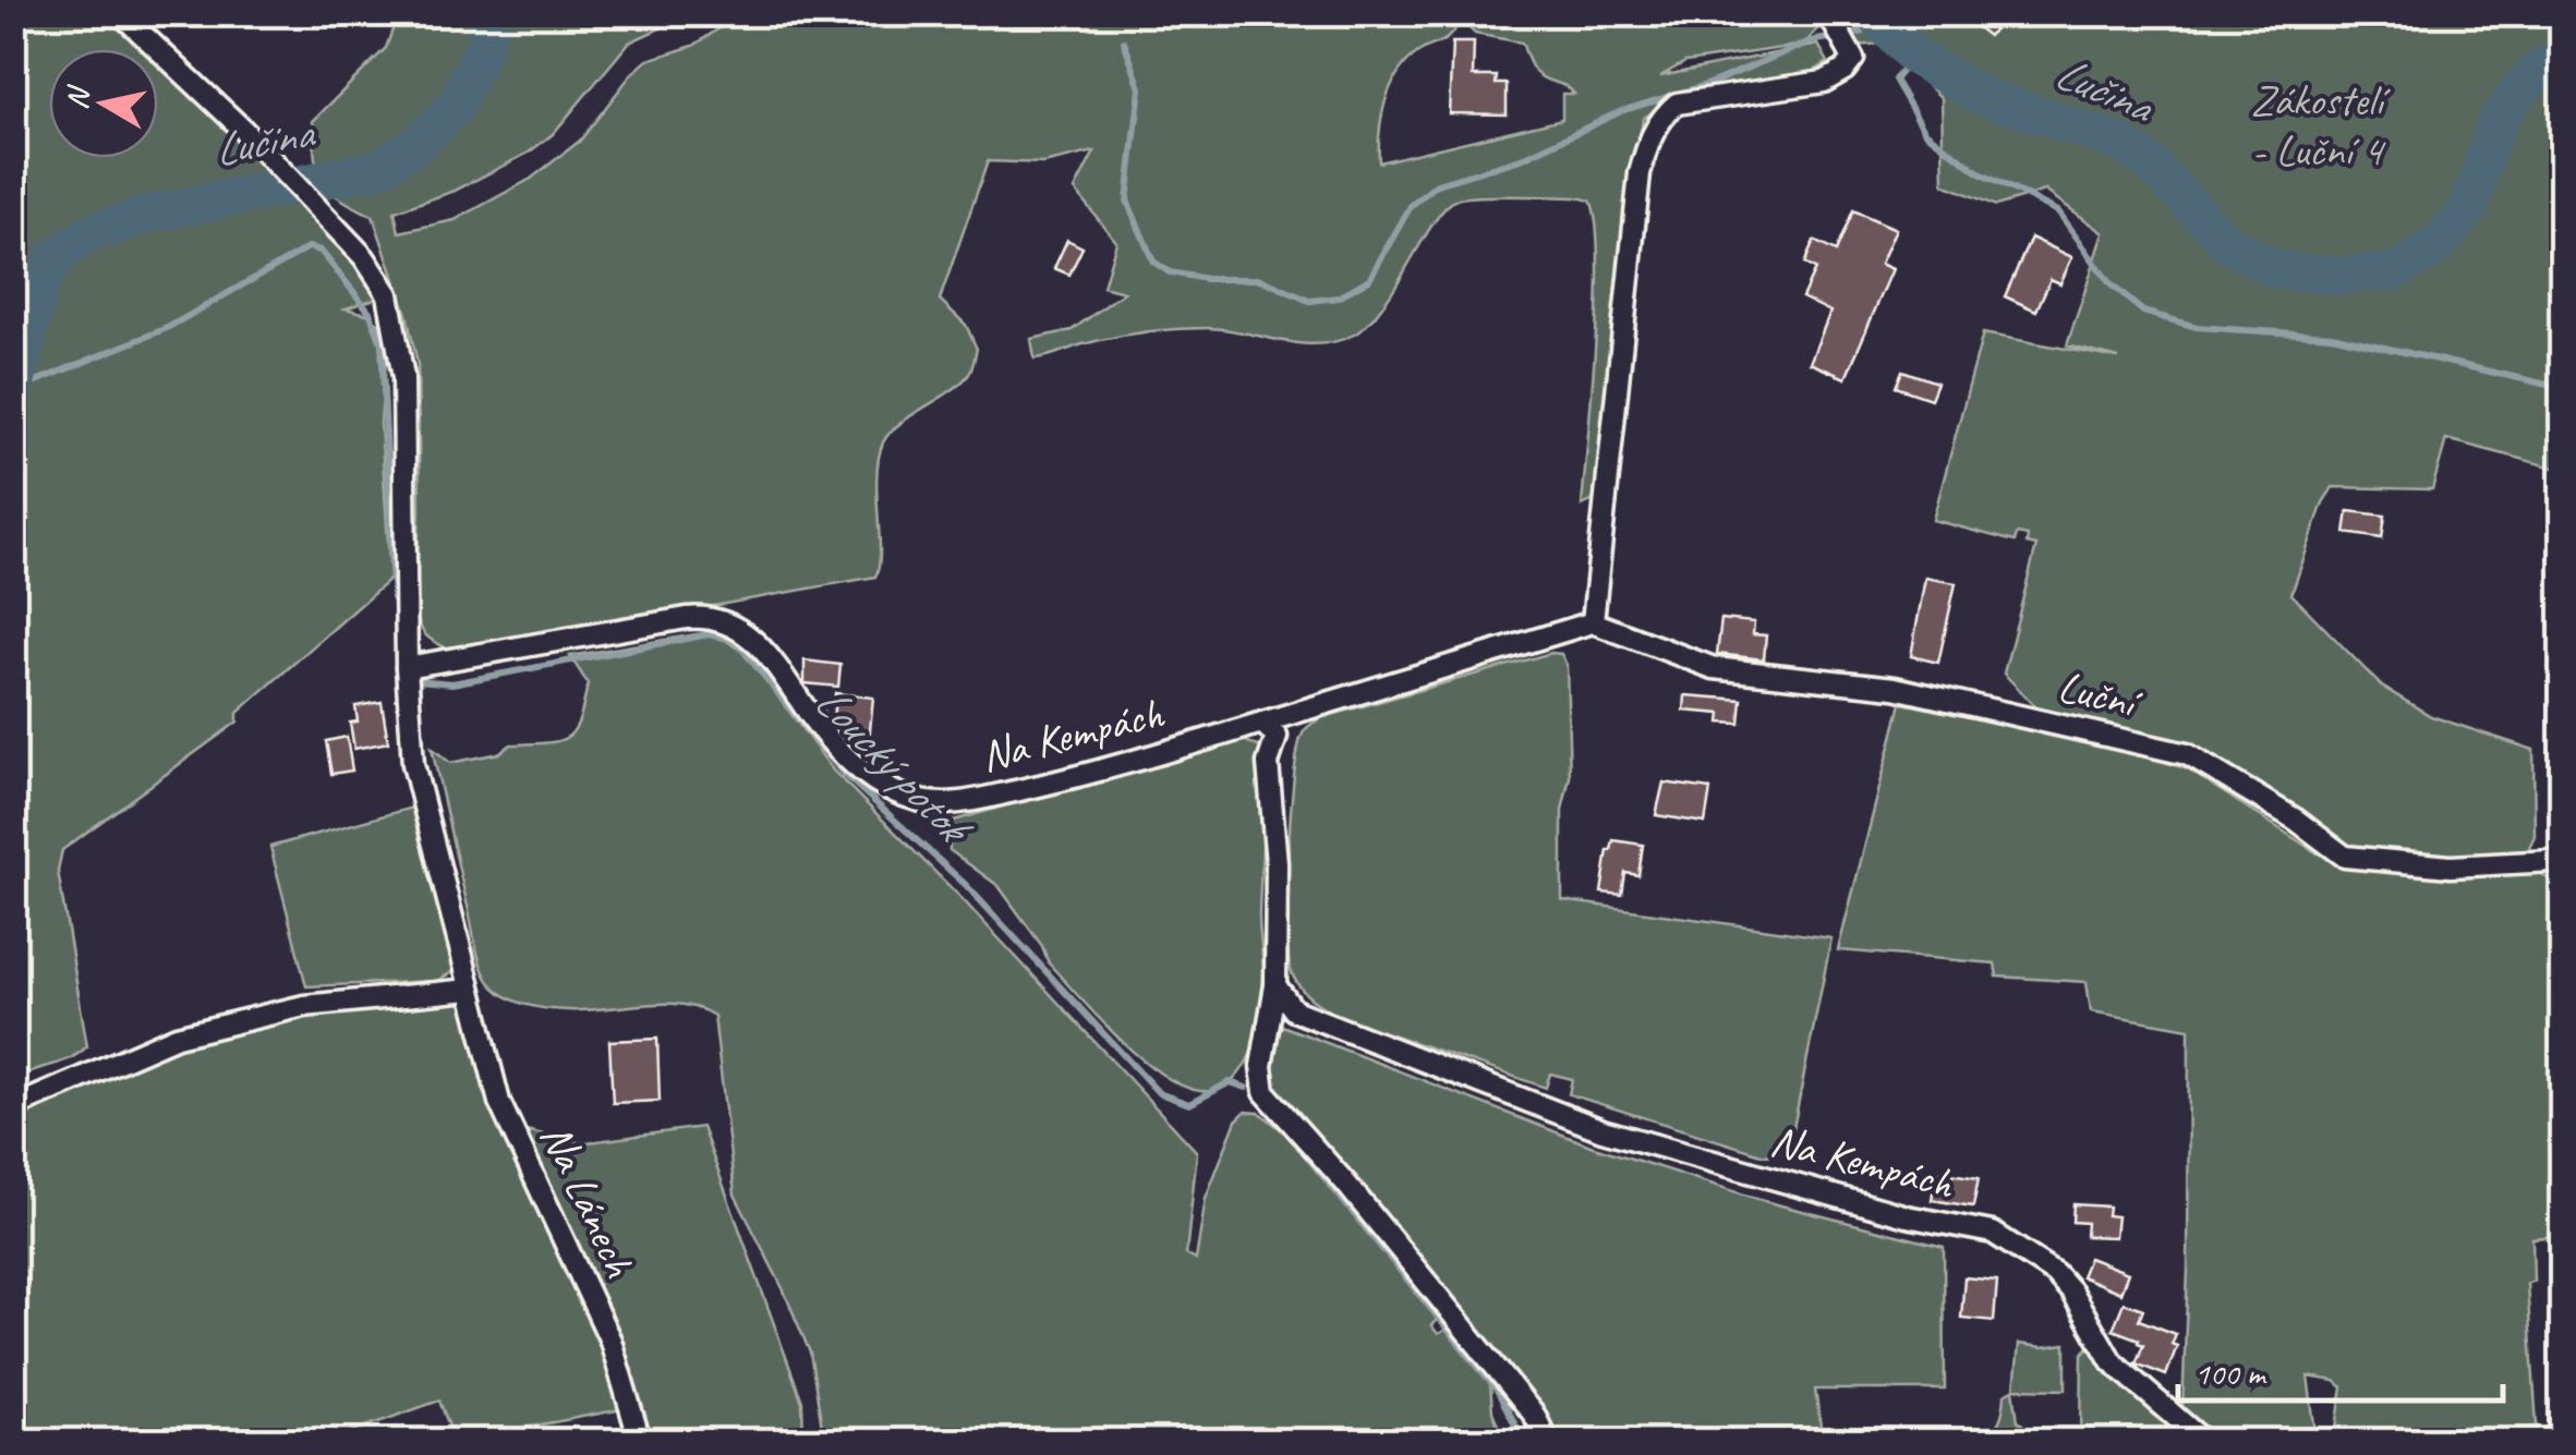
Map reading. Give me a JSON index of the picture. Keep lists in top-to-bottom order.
{
  "streets": {
    "street": ["Luční", "Na Kempách", "Na Lánech"]
  },
  "crossings": [
    ["Na Kempách", "Na Lánech"]
  ],
  "water": ["Lučina", "Loucký potok"],
  "parks": ["Zákostelí - Luční 4"],
  "scale_bar": "100 m",
  "north": "left"
}
